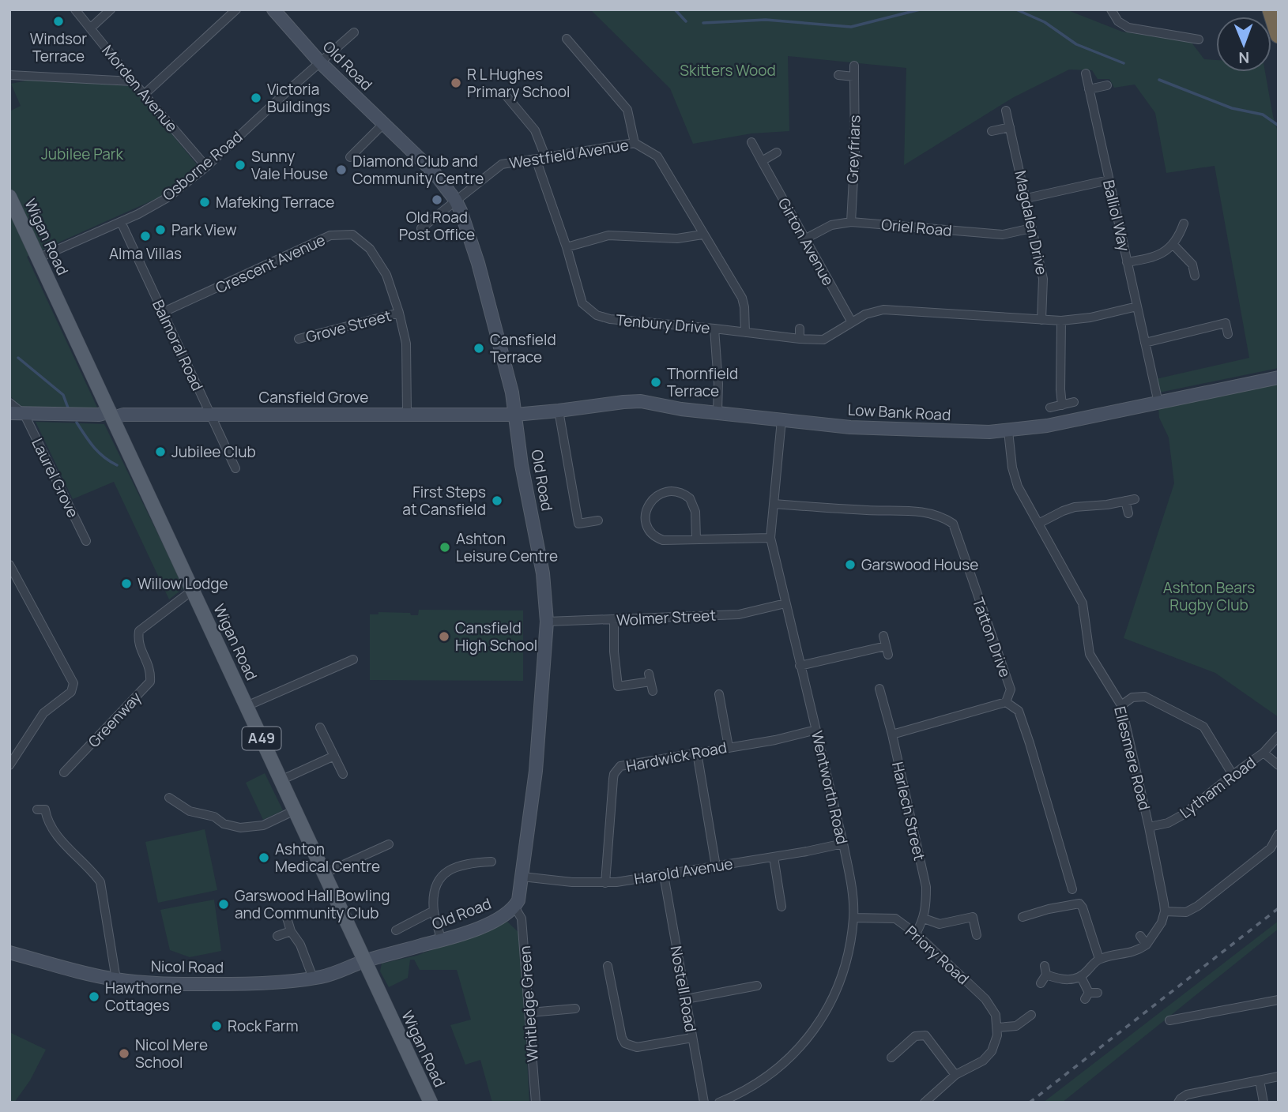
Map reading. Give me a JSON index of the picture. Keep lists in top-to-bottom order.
{
  "streets": {
    "main road": ["Wigan Road", "A49"],
    "street": [
      "Old Road",
      "Morden Avenue",
      "Greyfriars",
      "Westfield Avenue",
      "Osborne Road",
      "Balliol Way",
      "Magdalen Drive",
      "Oriel Road",
      "Girton Avenue",
      "Crescent Avenue",
      "Tenbury Drive",
      "Grove Street",
      "Balmoral Road",
      "Cansfield Grove",
      "Low Bank Road",
      "Laurel Grove",
      "Wolmer Street",
      "Tatton Drive",
      "Greenway",
      "Hardwick Road",
      "Ellesmere Road",
      "Wentworth Road",
      "Lytham Road",
      "Harlech Street",
      "Harold Avenue",
      "Priory Road",
      "Nicol Road",
      "Nostell Road",
      "Whitledge Green"
    ]
  },
  "crossings": [
    ["Old Road", "Westfield Avenue"],
    ["Old Road", "Osborne Road"],
    ["Old Road", "Wigan Road"],
    ["Old Road", "Cansfield Grove"],
    ["Old Road", "Low Bank Road"],
    ["Old Road", "Wolmer Street"],
    ["Old Road", "Harold Avenue"],
    ["Old Road", "Nicol Road"],
    ["Old Road", "Whitledge Green"],
    ["Morden Avenue", "Osborne Road"],
    ["Greyfriars", "Oriel Road"],
    ["Westfield Avenue", "Tenbury Drive"],
    ["Osborne Road", "Wigan Road"],
    ["Osborne Road", "Balmoral Road"],
    ["Balliol Way", "Tenbury Drive"],
    ["Balliol Way", "Low Bank Road"],
    ["Magdalen Drive", "Oriel Road"],
    ["Magdalen Drive", "Tenbury Drive"],
    ["Oriel Road", "Girton Avenue"],
    ["Wigan Road", "Cansfield Grove"],
    ["Wigan Road", "Greenway"],
    ["Wigan Road", "Nicol Road"],
    ["Girton Avenue", "Tenbury Drive"],
    ["Crescent Avenue", "Grove Street"],
    ["Crescent Avenue", "Balmoral Road"],
    ["Crescent Avenue", "Cansfield Grove"],
    ["Balmoral Road", "Cansfield Grove"],
    ["Cansfield Grove", "Low Bank Road"],
    ["Cansfield Grove", "Laurel Grove"],
    ["Low Bank Road", "Ellesmere Road"],
    ["Low Bank Road", "Wentworth Road"],
    ["Wolmer Street", "Wentworth Road"],
    ["Tatton Drive", "Wentworth Road"],
    ["Hardwick Road", "Wentworth Road"],
    ["Hardwick Road", "Harold Avenue"],
    ["Ellesmere Road", "Lytham Road"],
    ["Wentworth Road", "Harold Avenue"],
    ["Wentworth Road", "Priory Road"],
    ["Harlech Street", "Priory Road"],
    ["Harold Avenue", "Nostell Road"]
  ],
  "parks": ["Skitters Wood", "Jubilee Park", "Ashton Bears Rugby Club"],
  "places": [
    "Windsor Terrace",
    "R L Hughes Primary School",
    "Victoria Buildings",
    "Sunny Vale House",
    "Diamond Club and Community Centre",
    "Old Road Post Office",
    "Mafeking Terrace",
    "Park View",
    "Alma Villas",
    "Cansfield Terrace",
    "Thornfield Terrace",
    "Jubilee Club",
    "First Steps at Cansfield",
    "Ashton Leisure Centre",
    "Garswood House",
    "Willow Lodge",
    "Cansfield High School",
    "Ashton Medical Centre",
    "Garswood Hall Bowling and Community Club",
    "Hawthorne Cottages",
    "Rock Farm",
    "Nicol Mere School"
  ],
  "north": "bottom"
}
